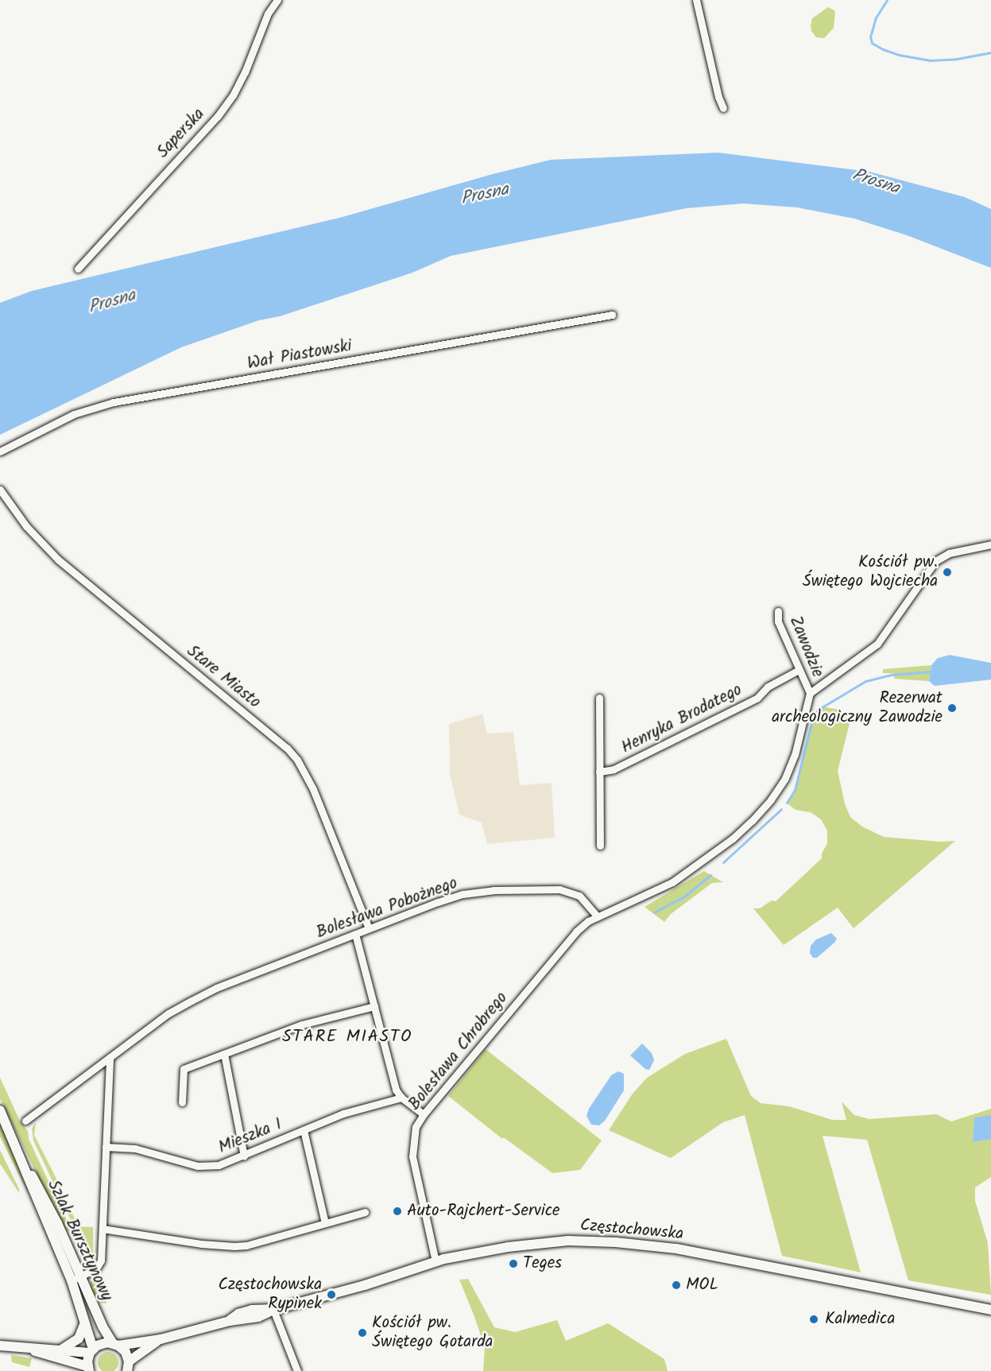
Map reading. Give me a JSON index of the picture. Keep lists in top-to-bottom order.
{
  "streets": {
    "main road": ["Częstochowska", "Szlak Bursztynowy"],
    "street": [
      "Saperska",
      "Wał Piastowski",
      "Zawodzie",
      "Stare Miasto",
      "Henryka Brodatego",
      "Bolesława Pobożnego",
      "Bolesława Chrobrego",
      "Mieszka I"
    ]
  },
  "crossings": [
    ["Zawodzie", "Henryka Brodatego"],
    ["Stare Miasto", "Bolesława Pobożnego"],
    ["Bolesława Pobożnego", "Bolesława Chrobrego"],
    ["Bolesława Chrobrego", "Częstochowska"],
    ["Częstochowska", "Szlak Bursztynowy"]
  ],
  "districts": ["STARE MIASTO"],
  "water": ["Prosna"],
  "places": [
    "Kościół pw. Świętego Wojciecha",
    "Rezerwat archeologiczny Zawodzie",
    "Auto-Rajchert-Service",
    "Teges",
    "MOL",
    "Częstochowska Rypinek",
    "Kalmedica",
    "Kościół pw. Świętego Gotarda"
  ]
}
